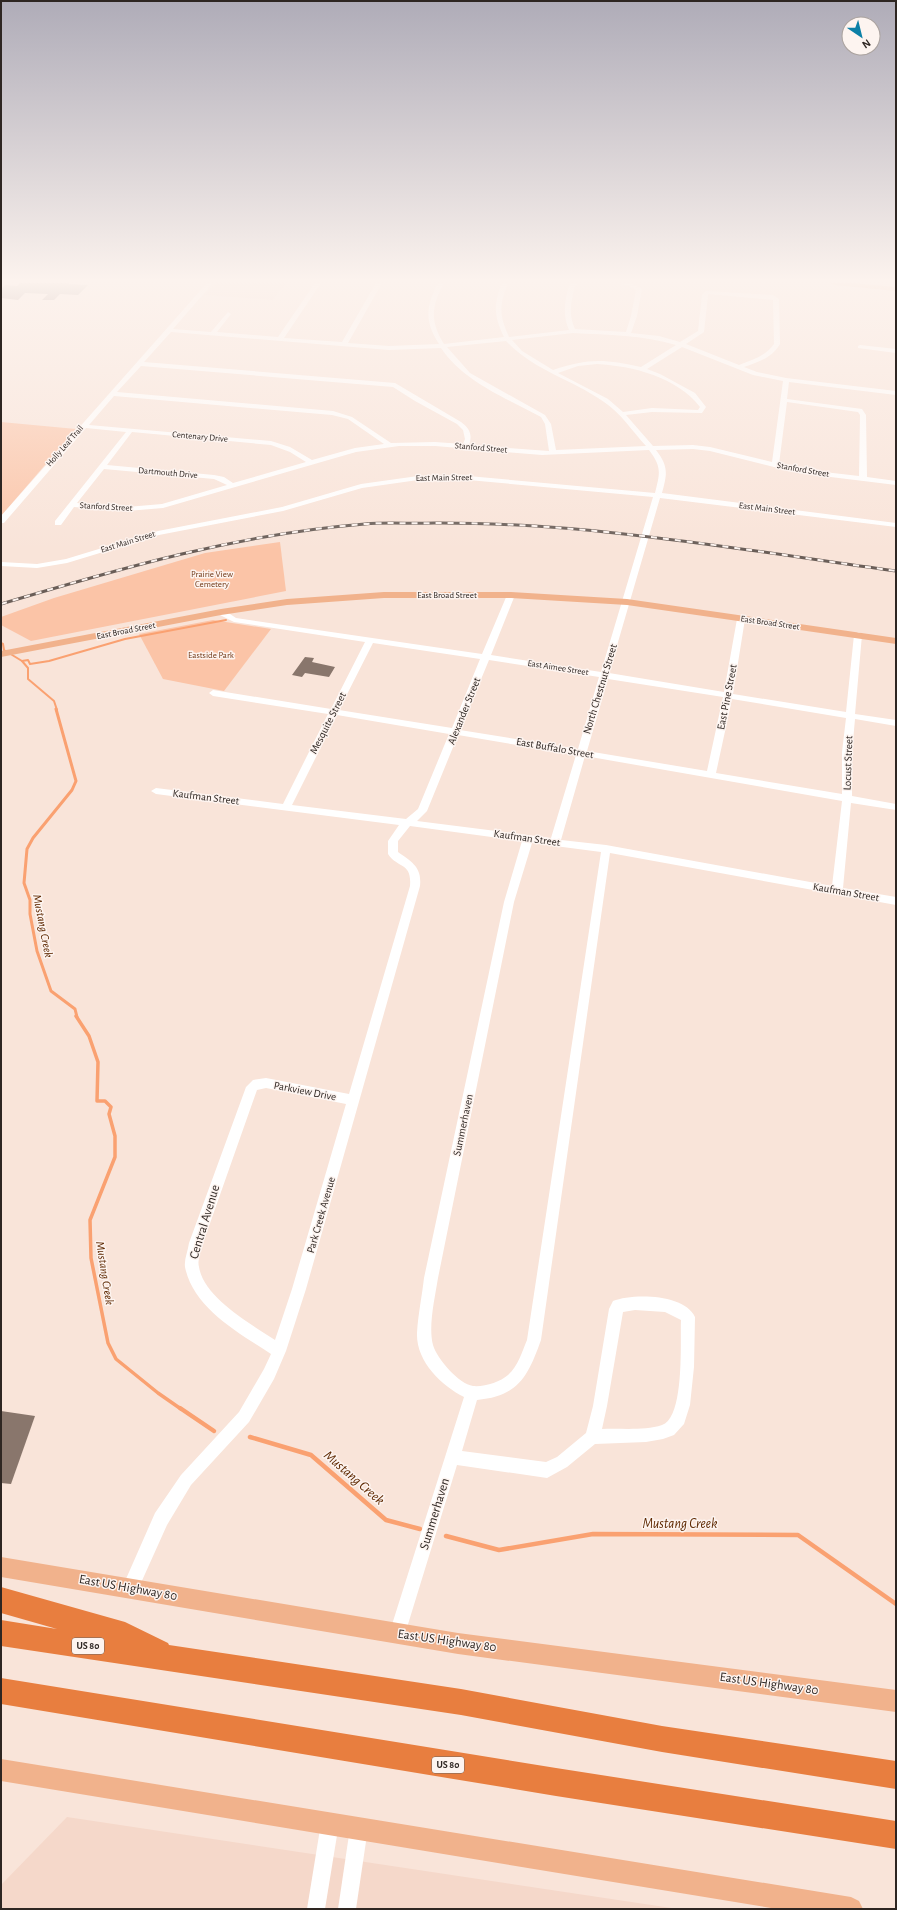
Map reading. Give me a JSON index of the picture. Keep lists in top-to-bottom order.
{
  "streets": {
    "highway": ["US 80"],
    "main road": ["East Broad Street", "East US Highway 80"],
    "street": [
      "Centenary Drive",
      "Holly Leaf Trail",
      "Stanford Street",
      "Dartmouth Drive",
      "East Main Street",
      "East Aimee Street",
      "North Chestnut Street",
      "East Pine Street",
      "Alexander Street",
      "Mesquite Street",
      "East Buffalo Street",
      "Locust Street",
      "Kaufman Street",
      "Parkview Drive",
      "Summerhaven",
      "Park Creek Avenue",
      "Central Avenue"
    ]
  },
  "crossings": [
    ["Centenary Drive", "Holly Leaf Trail"],
    ["Centenary Drive", "Stanford Street"],
    ["Stanford Street", "Dartmouth Drive"],
    ["Stanford Street", "North Chestnut Street"],
    ["East Main Street", "North Chestnut Street"],
    ["East Broad Street", "East Aimee Street"],
    ["East Broad Street", "North Chestnut Street"],
    ["East Broad Street", "East Pine Street"],
    ["East Broad Street", "Alexander Street"],
    ["East Broad Street", "Locust Street"],
    ["East Aimee Street", "North Chestnut Street"],
    ["East Aimee Street", "East Pine Street"],
    ["East Aimee Street", "Alexander Street"],
    ["East Aimee Street", "Mesquite Street"],
    ["East Aimee Street", "Locust Street"],
    ["North Chestnut Street", "East Buffalo Street"],
    ["North Chestnut Street", "Kaufman Street"],
    ["East Pine Street", "East Buffalo Street"],
    ["Alexander Street", "East Buffalo Street"],
    ["Alexander Street", "Kaufman Street"],
    ["Alexander Street", "Park Creek Avenue"],
    ["Mesquite Street", "East Buffalo Street"],
    ["Mesquite Street", "Kaufman Street"],
    ["East Buffalo Street", "Locust Street"],
    ["Locust Street", "Kaufman Street"],
    ["Kaufman Street", "Summerhaven"],
    ["Kaufman Street", "Park Creek Avenue"],
    ["Parkview Drive", "Park Creek Avenue"],
    ["Parkview Drive", "Central Avenue"],
    ["Summerhaven", "East US Highway 80"],
    ["Park Creek Avenue", "Central Avenue"],
    ["Park Creek Avenue", "East US Highway 80"]
  ],
  "water": ["Mustang Creek"],
  "parks": ["Prairie View Cemetery", "Eastside Park"],
  "north": "bottom right"
}
